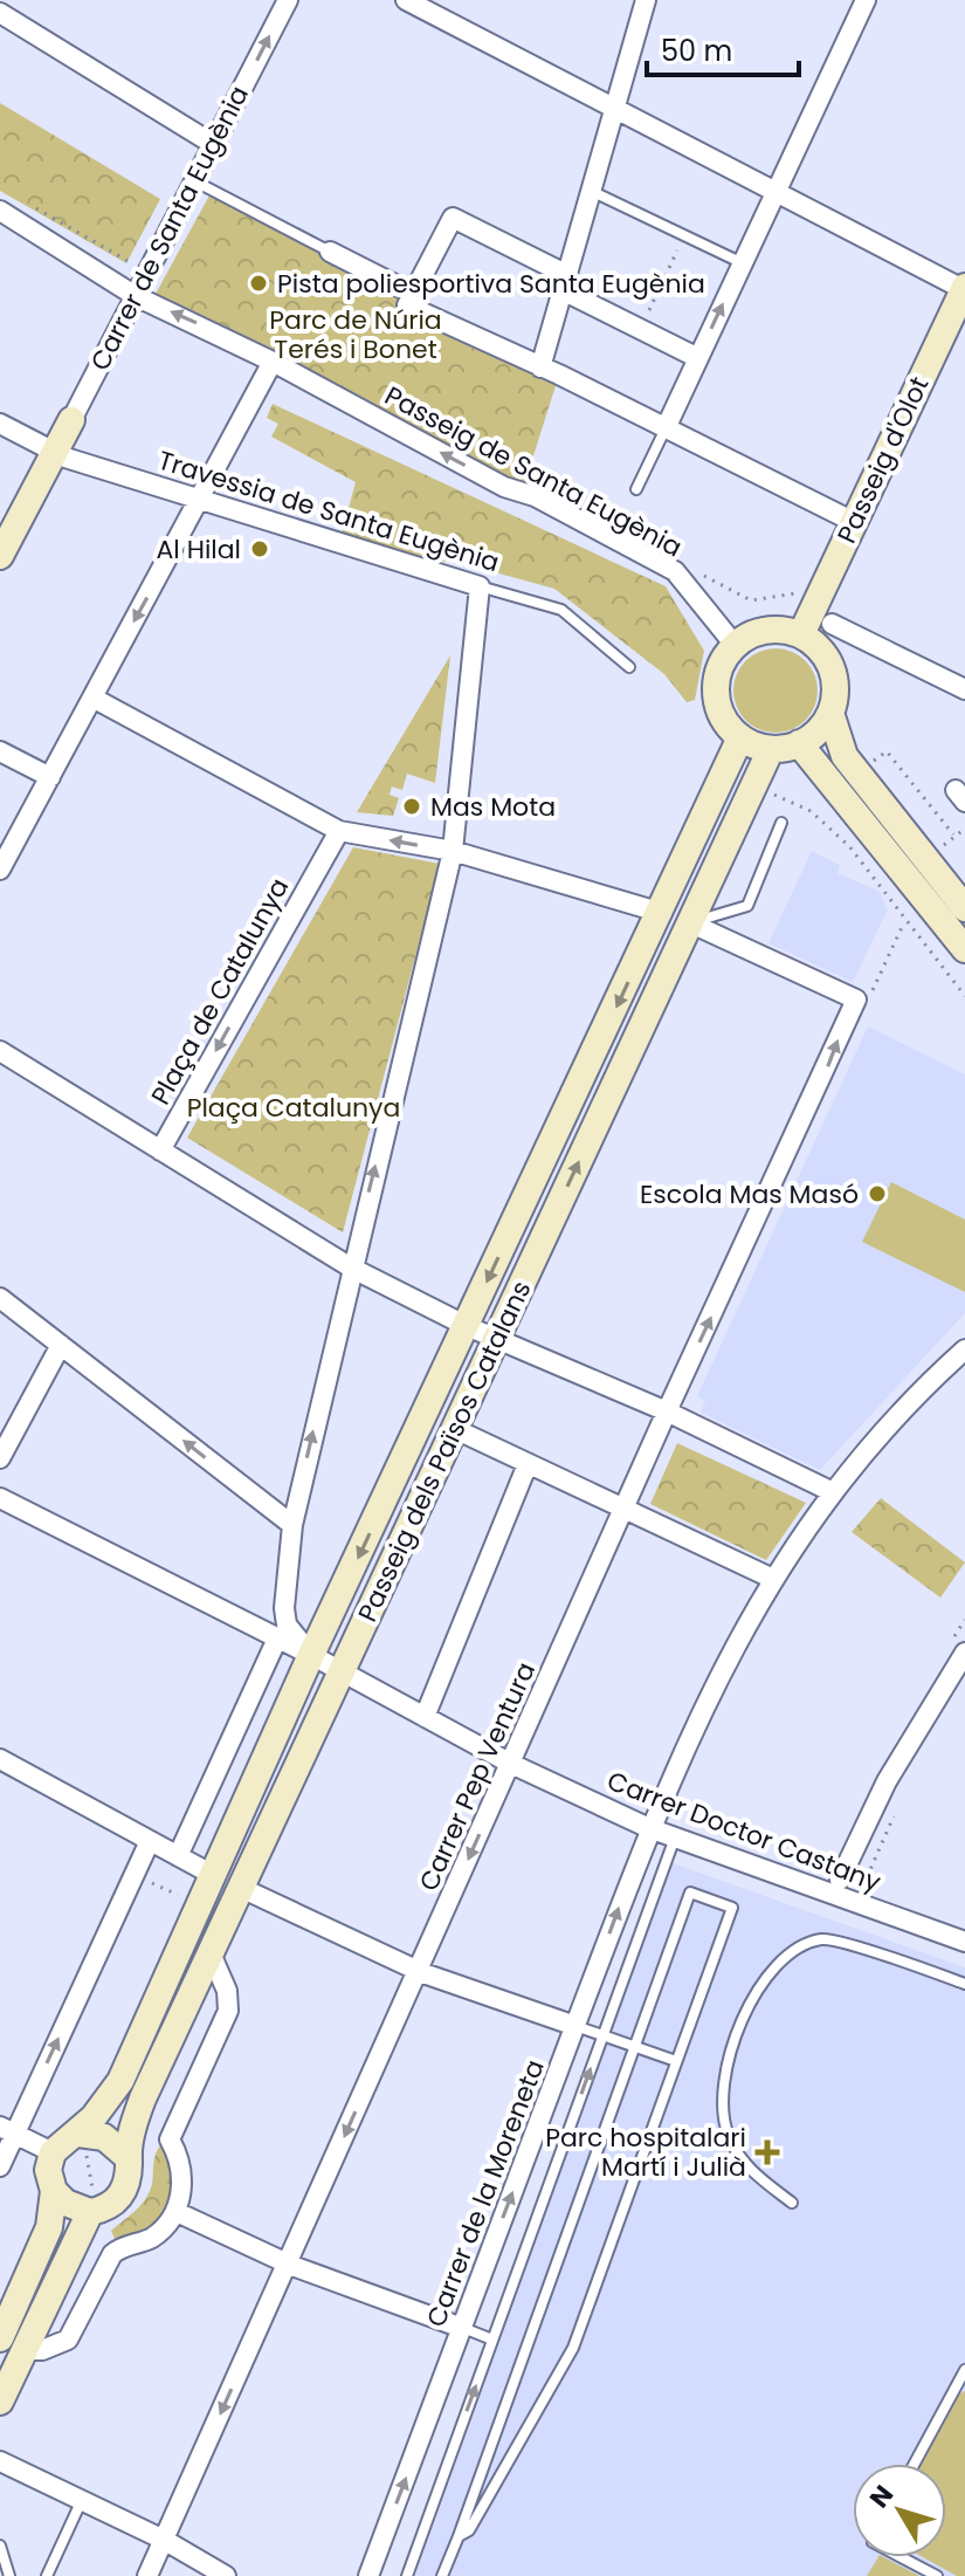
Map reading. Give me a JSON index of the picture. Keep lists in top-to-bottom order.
{
  "streets": {
    "main road": ["Carrer de Santa Eugènia", "Passeig d'Olot", "Passeig dels Països Catalans"],
    "street": [
      "Passeig de Santa Eugènia",
      "Travessia de Santa Eugènia",
      "Plaça de Catalunya",
      "Carrer Pep Ventura",
      "Carrer Doctor Castany",
      "Carrer de la Moreneta"
    ]
  },
  "crossings": [
    ["Carrer de Santa Eugènia", "Passeig de Santa Eugènia"],
    ["Carrer de Santa Eugènia", "Travessia de Santa Eugènia"],
    ["Passeig d'Olot", "Passeig de Santa Eugènia"],
    ["Passeig d'Olot", "Passeig dels Països Catalans"],
    ["Passeig de Santa Eugènia", "Passeig dels Països Catalans"],
    ["Passeig dels Països Catalans", "Carrer Pep Ventura"],
    ["Passeig dels Països Catalans", "Carrer Doctor Castany"],
    ["Carrer Pep Ventura", "Carrer Doctor Castany"],
    ["Carrer Doctor Castany", "Carrer de la Moreneta"]
  ],
  "one_way": ["Carrer de la Moreneta"],
  "parks": ["Parc de Núria Terés i Bonet", "Plaça Catalunya"],
  "places": {
    "other": [
      "Pista poliesportiva Santa Eugènia",
      "Al Hilal",
      "Mas Mota",
      "Escola Mas Masó"
    ],
    "health": ["Parc hospitalari Martí i Julià"]
  },
  "scale_bar": "50 m",
  "north": "top left"
}
